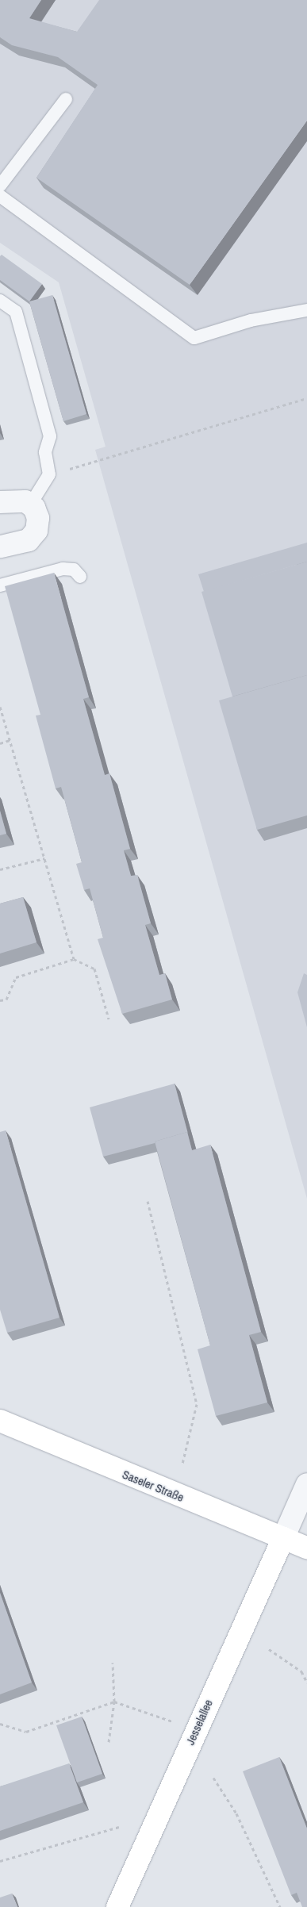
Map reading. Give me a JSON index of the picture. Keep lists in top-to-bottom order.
{
  "streets": {
    "street": ["Saseler Straße", "Jesselallee"]
  },
  "crossings": [
    ["Saseler Straße", "Jesselallee"]
  ]
}
